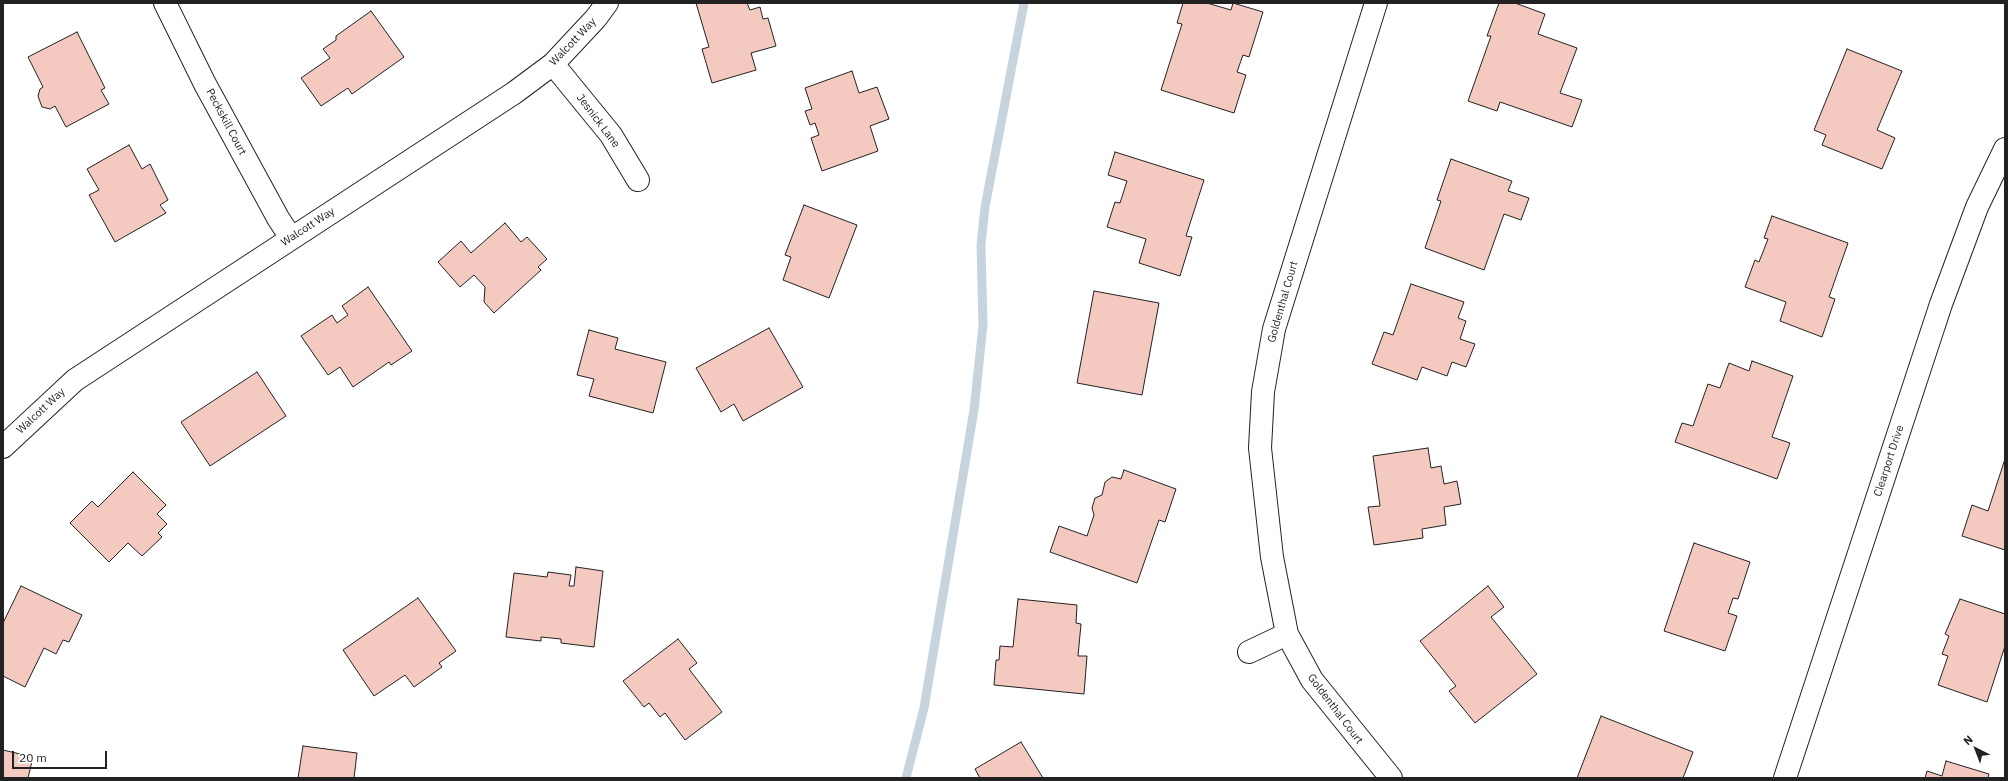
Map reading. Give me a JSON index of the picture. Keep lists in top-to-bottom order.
{
  "streets": {
    "street": [
      "Walcott Way",
      "Jesnick Lane",
      "Peckskill Court",
      "Goldenthal Court",
      "Clearport Drive"
    ]
  },
  "crossings": [
    ["Walcott Way", "Jesnick Lane"],
    ["Walcott Way", "Peckskill Court"]
  ],
  "scale_bar": "20 m",
  "north": "top left"
}
